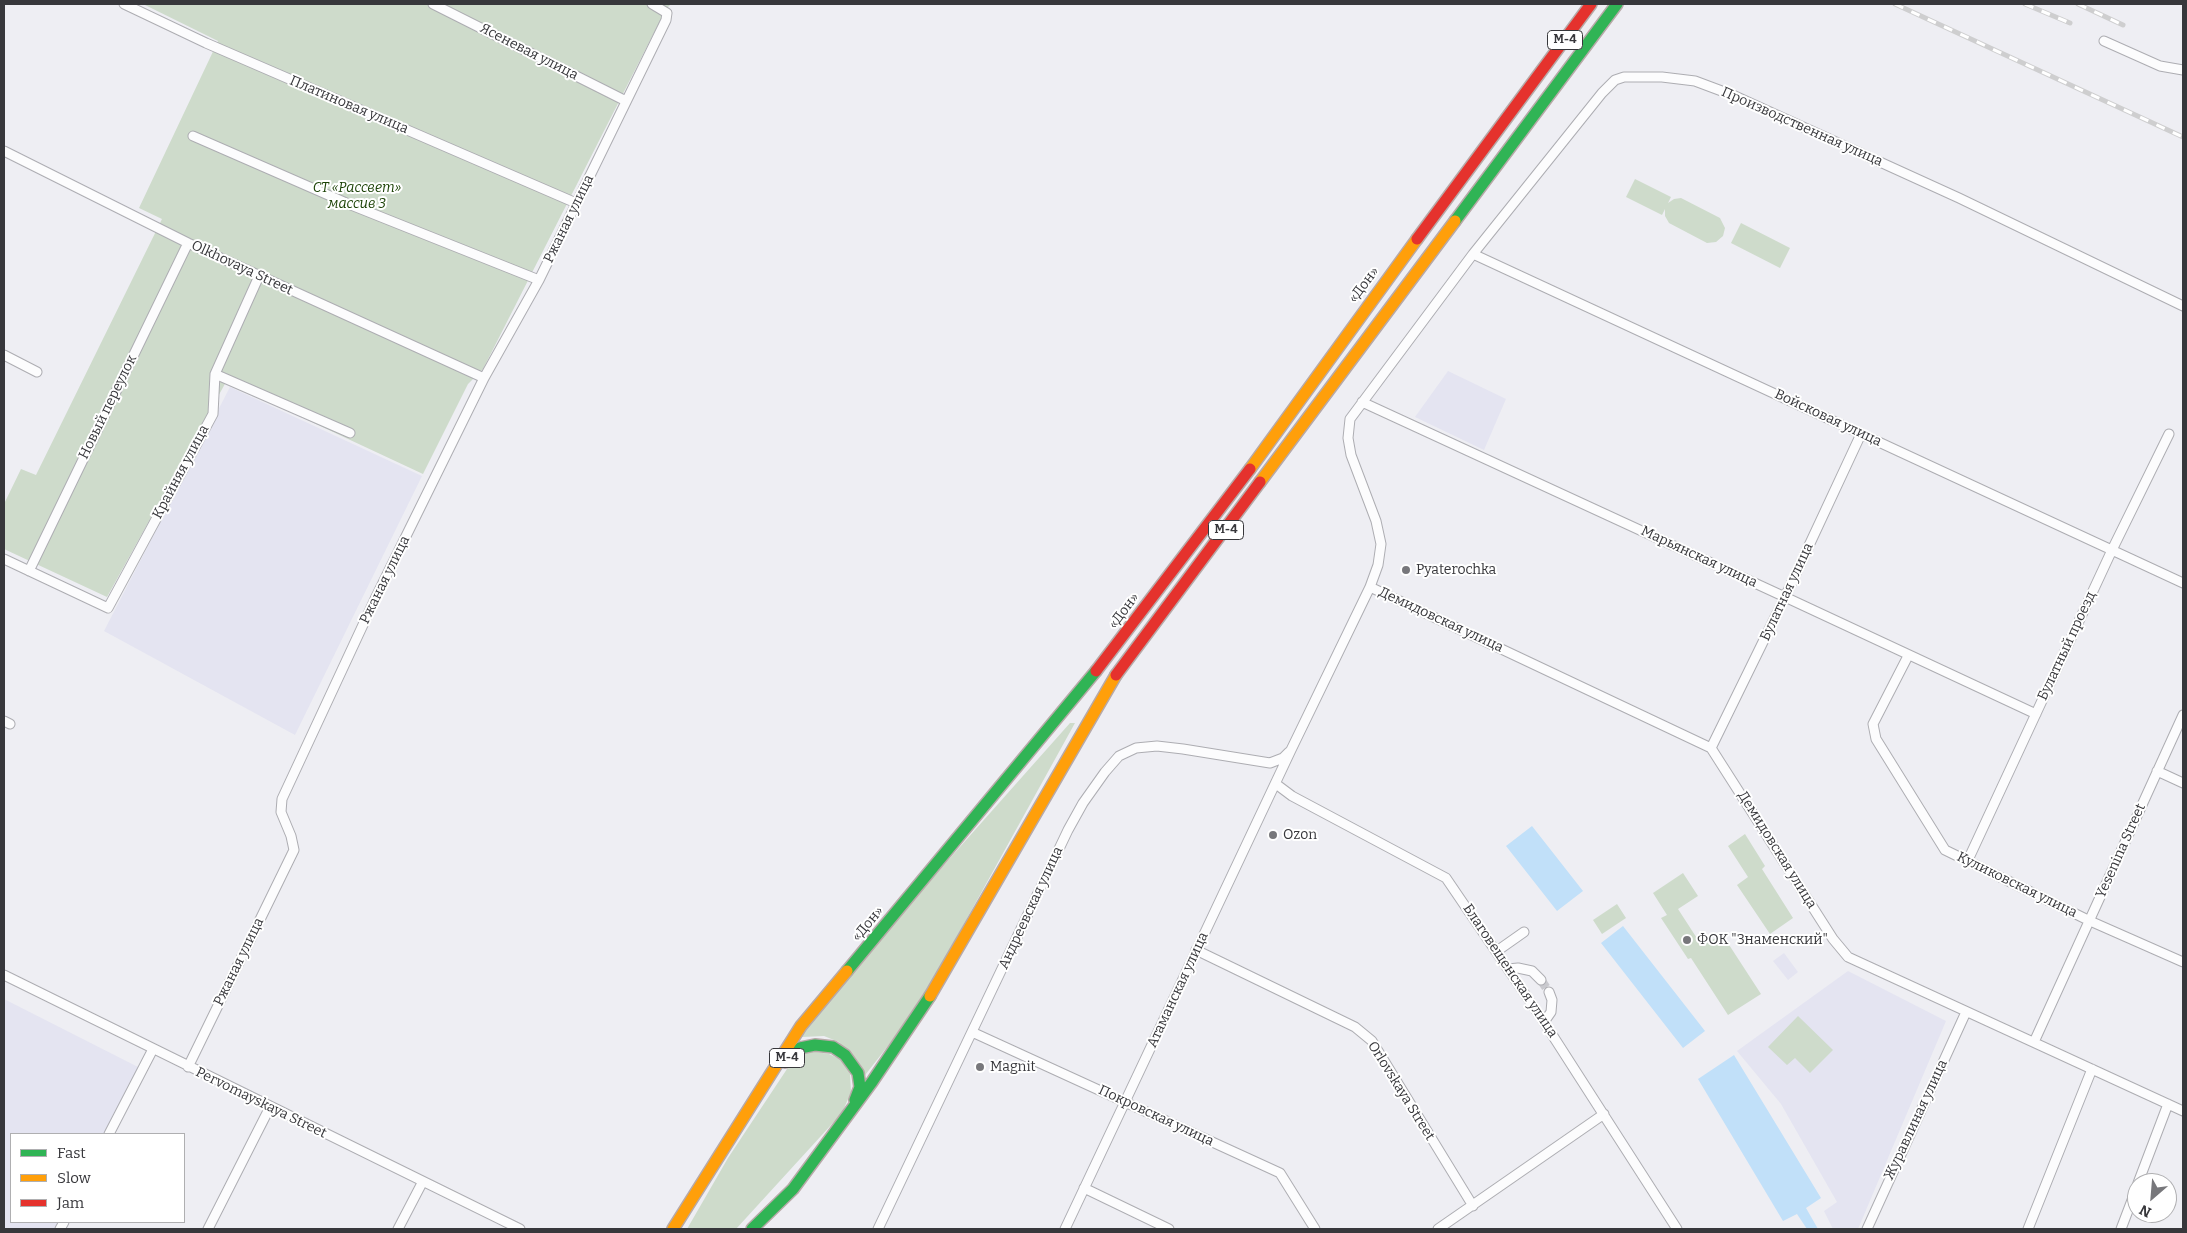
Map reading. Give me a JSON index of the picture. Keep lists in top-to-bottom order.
{
  "streets": {
    "highway": ["М-4", "«Дон»"],
    "street": [
      "Ясеневая улица",
      "Платиновая улица",
      "Производственная улица",
      "Ржаная улица",
      "Olkhovaya Street",
      "Новый переулок",
      "Войсковая улица",
      "Крайняя улица",
      "Марьянская улица",
      "Булатная улица",
      "Демидовская улица",
      "Булатный проезд",
      "Yesenina Street",
      "Куликовская улица",
      "Андреевская улица",
      "Благовещенская улица",
      "Атаманская улица",
      "Orlovskaya Street",
      "Pervomayskaya Street",
      "Покровская улица",
      "Журавлиная улица"
    ]
  },
  "crossings": [
    ["М-4", "«Дон»"],
    ["Ясеневая улица", "Ржаная улица"],
    ["Платиновая улица", "Ржаная улица"],
    ["Производственная улица", "Войсковая улица"],
    ["Производственная улица", "Марьянская улица"],
    ["Производственная улица", "Атаманская улица"],
    ["Ржаная улица", "Olkhovaya Street"],
    ["Ржаная улица", "Pervomayskaya Street"],
    ["Olkhovaya Street", "Новый переулок"],
    ["Olkhovaya Street", "Крайняя улица"],
    ["Новый переулок", "Крайняя улица"],
    ["Войсковая улица", "Булатная улица"],
    ["Войсковая улица", "Булатный проезд"],
    ["Марьянская улица", "Булатная улица"],
    ["Марьянская улица", "Булатный проезд"],
    ["Марьянская улица", "Куликовская улица"],
    ["Марьянская улица", "Атаманская улица"],
    ["Булатная улица", "Демидовская улица"],
    ["Демидовская улица", "Yesenina Street"],
    ["Демидовская улица", "Атаманская улица"],
    ["Демидовская улица", "Журавлиная улица"],
    ["Булатный проезд", "Куликовская улица"],
    ["Yesenina Street", "Куликовская улица"],
    ["Андреевская улица", "Атаманская улица"],
    ["Андреевская улица", "Покровская улица"],
    ["Благовещенская улица", "Атаманская улица"],
    ["Атаманская улица", "Orlovskaya Street"],
    ["Атаманская улица", "Покровская улица"]
  ],
  "parks": ["СТ «Рассвет» массив 3"],
  "places": [
    "Pyaterochka",
    "Ozon",
    "ФОК \"Знаменский\"",
    "Magnit"
  ],
  "legend": ["Fast", "Slow", "Jam"],
  "north": "bottom left"
}
